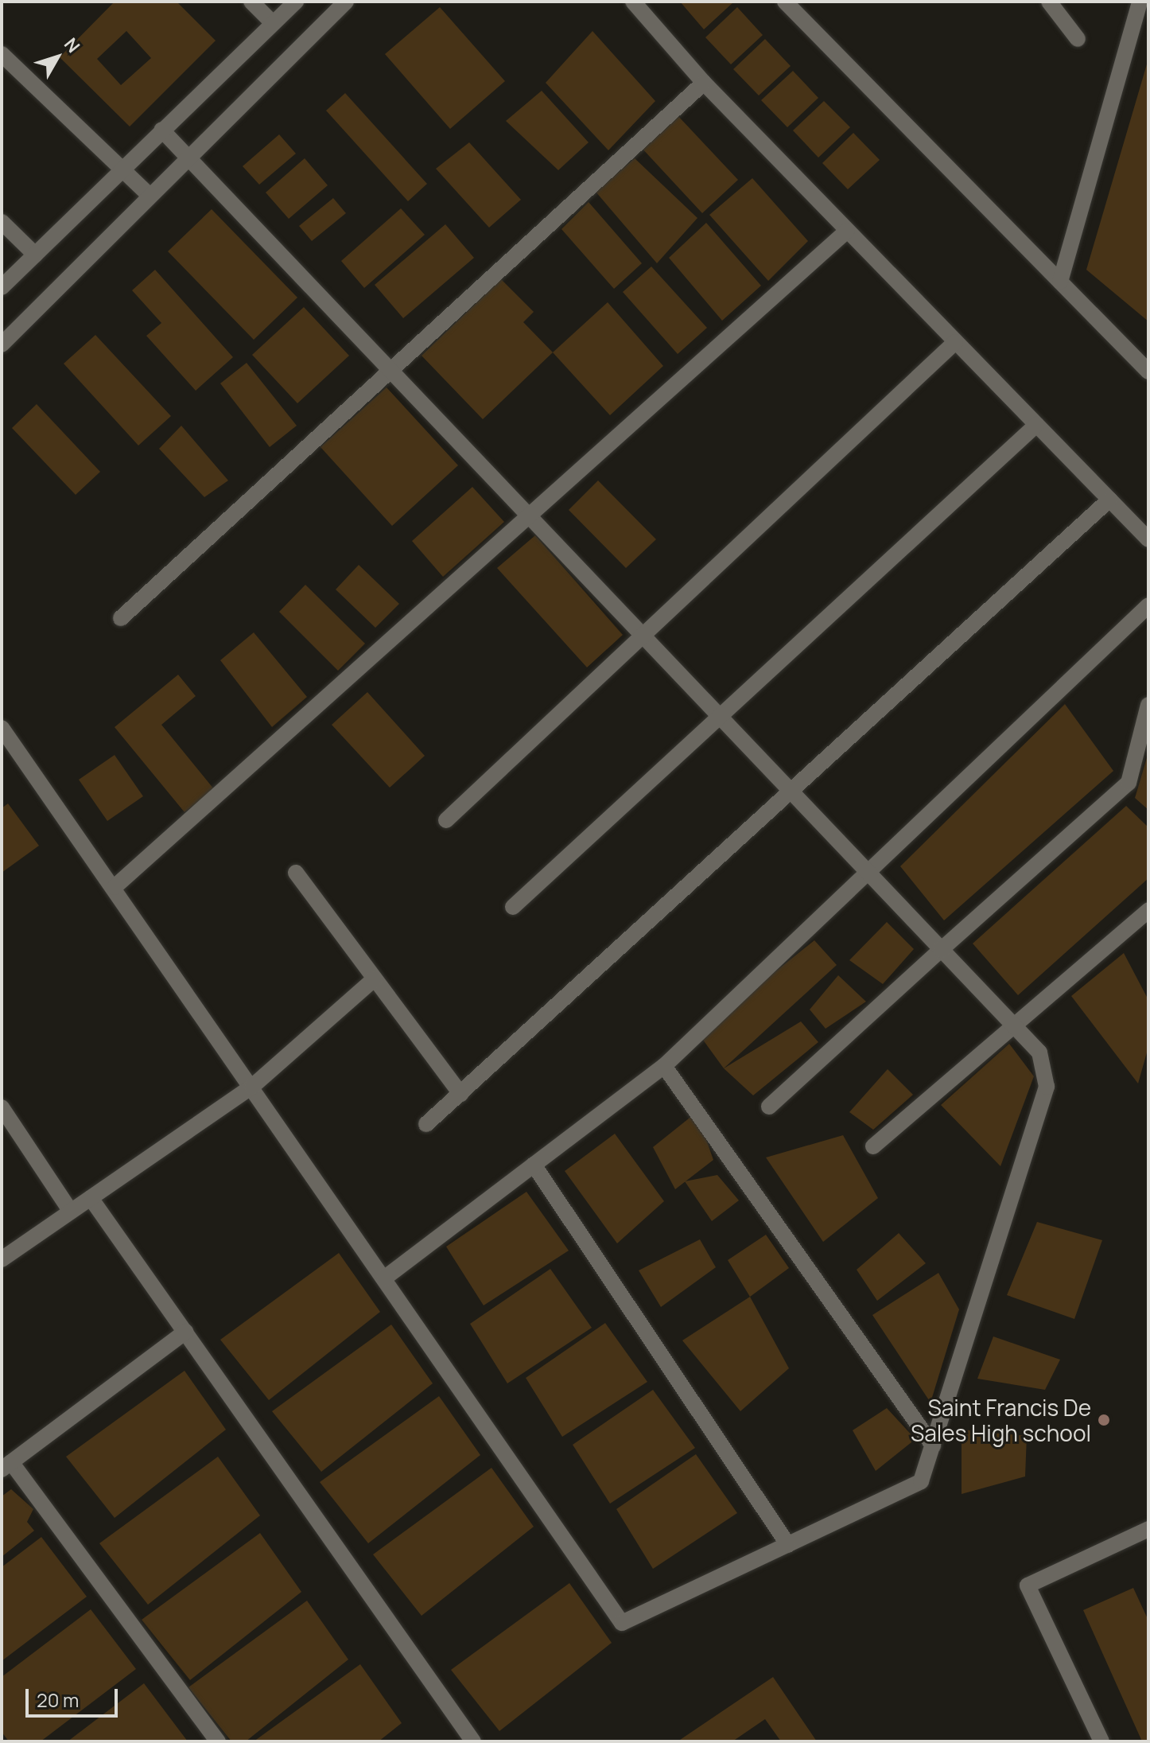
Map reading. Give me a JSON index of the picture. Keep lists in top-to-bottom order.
{
  "places": ["Saint Francis De Sales High school"],
  "scale_bar": "20 m",
  "north": "top right"
}
